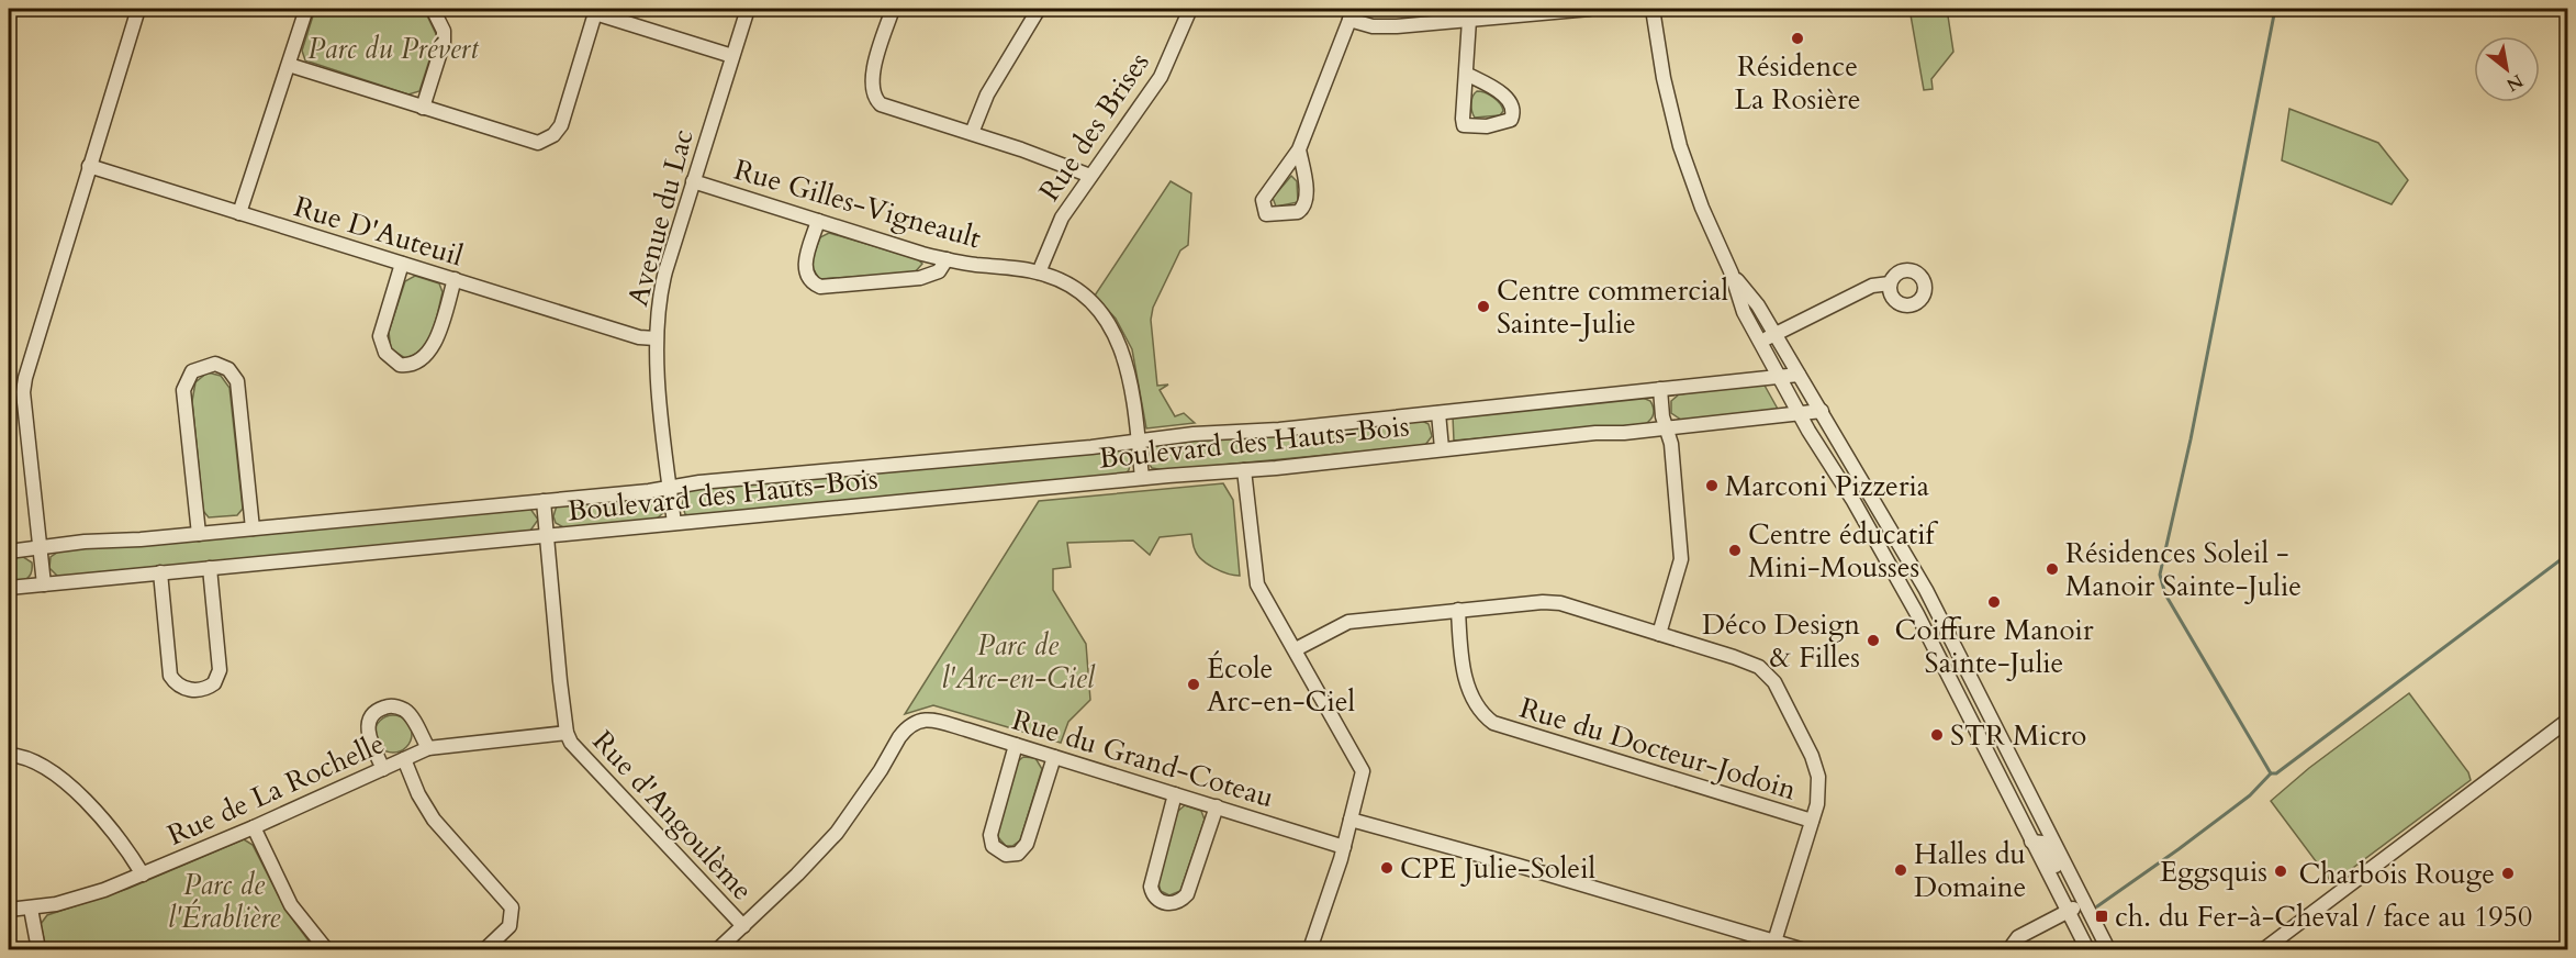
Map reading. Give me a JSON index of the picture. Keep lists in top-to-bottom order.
{
  "streets": {
    "street": [
      "Rue des Brises",
      "Rue Gilles-Vigneault",
      "Avenue du Lac",
      "Rue D'Auteuil",
      "Boulevard des Hauts-Bois",
      "Rue du Docteur-Jodoin",
      "Rue du Grand-Coteau",
      "Rue de La Rochelle",
      "Rue d'Angoulème"
    ]
  },
  "crossings": [
    ["Rue des Brises", "Rue Gilles-Vigneault"],
    ["Rue Gilles-Vigneault", "Avenue du Lac"],
    ["Rue Gilles-Vigneault", "Boulevard des Hauts-Bois"],
    ["Avenue du Lac", "Rue D'Auteuil"],
    ["Avenue du Lac", "Boulevard des Hauts-Bois"],
    ["Boulevard des Hauts-Bois", "Rue d'Angoulème"],
    ["Rue du Grand-Coteau", "Rue d'Angoulème"],
    ["Rue de La Rochelle", "Rue d'Angoulème"]
  ],
  "parks": ["Parc du Prévert", "Parc de l'Arc-en-Ciel", "Parc de l'Érablière"],
  "places": {
    "other": [
      "Résidence La Rosière",
      "Centre commercial Sainte-Julie",
      "Marconi Pizzeria",
      "Centre éducatif Mini-Mousses",
      "Résidences Soleil - Manoir Sainte-Julie",
      "Coiffure Manoir Sainte-Julie",
      "Déco Design & Filles",
      "École Arc-en-Ciel",
      "STR Micro",
      "CPE Julie-Soleil",
      "Halles du Domaine",
      "Eggsquis",
      "Charbois Rouge"
    ],
    "transit": ["ch. du Fer-à-Cheval / face au 1950"]
  },
  "north": "bottom right"
}
